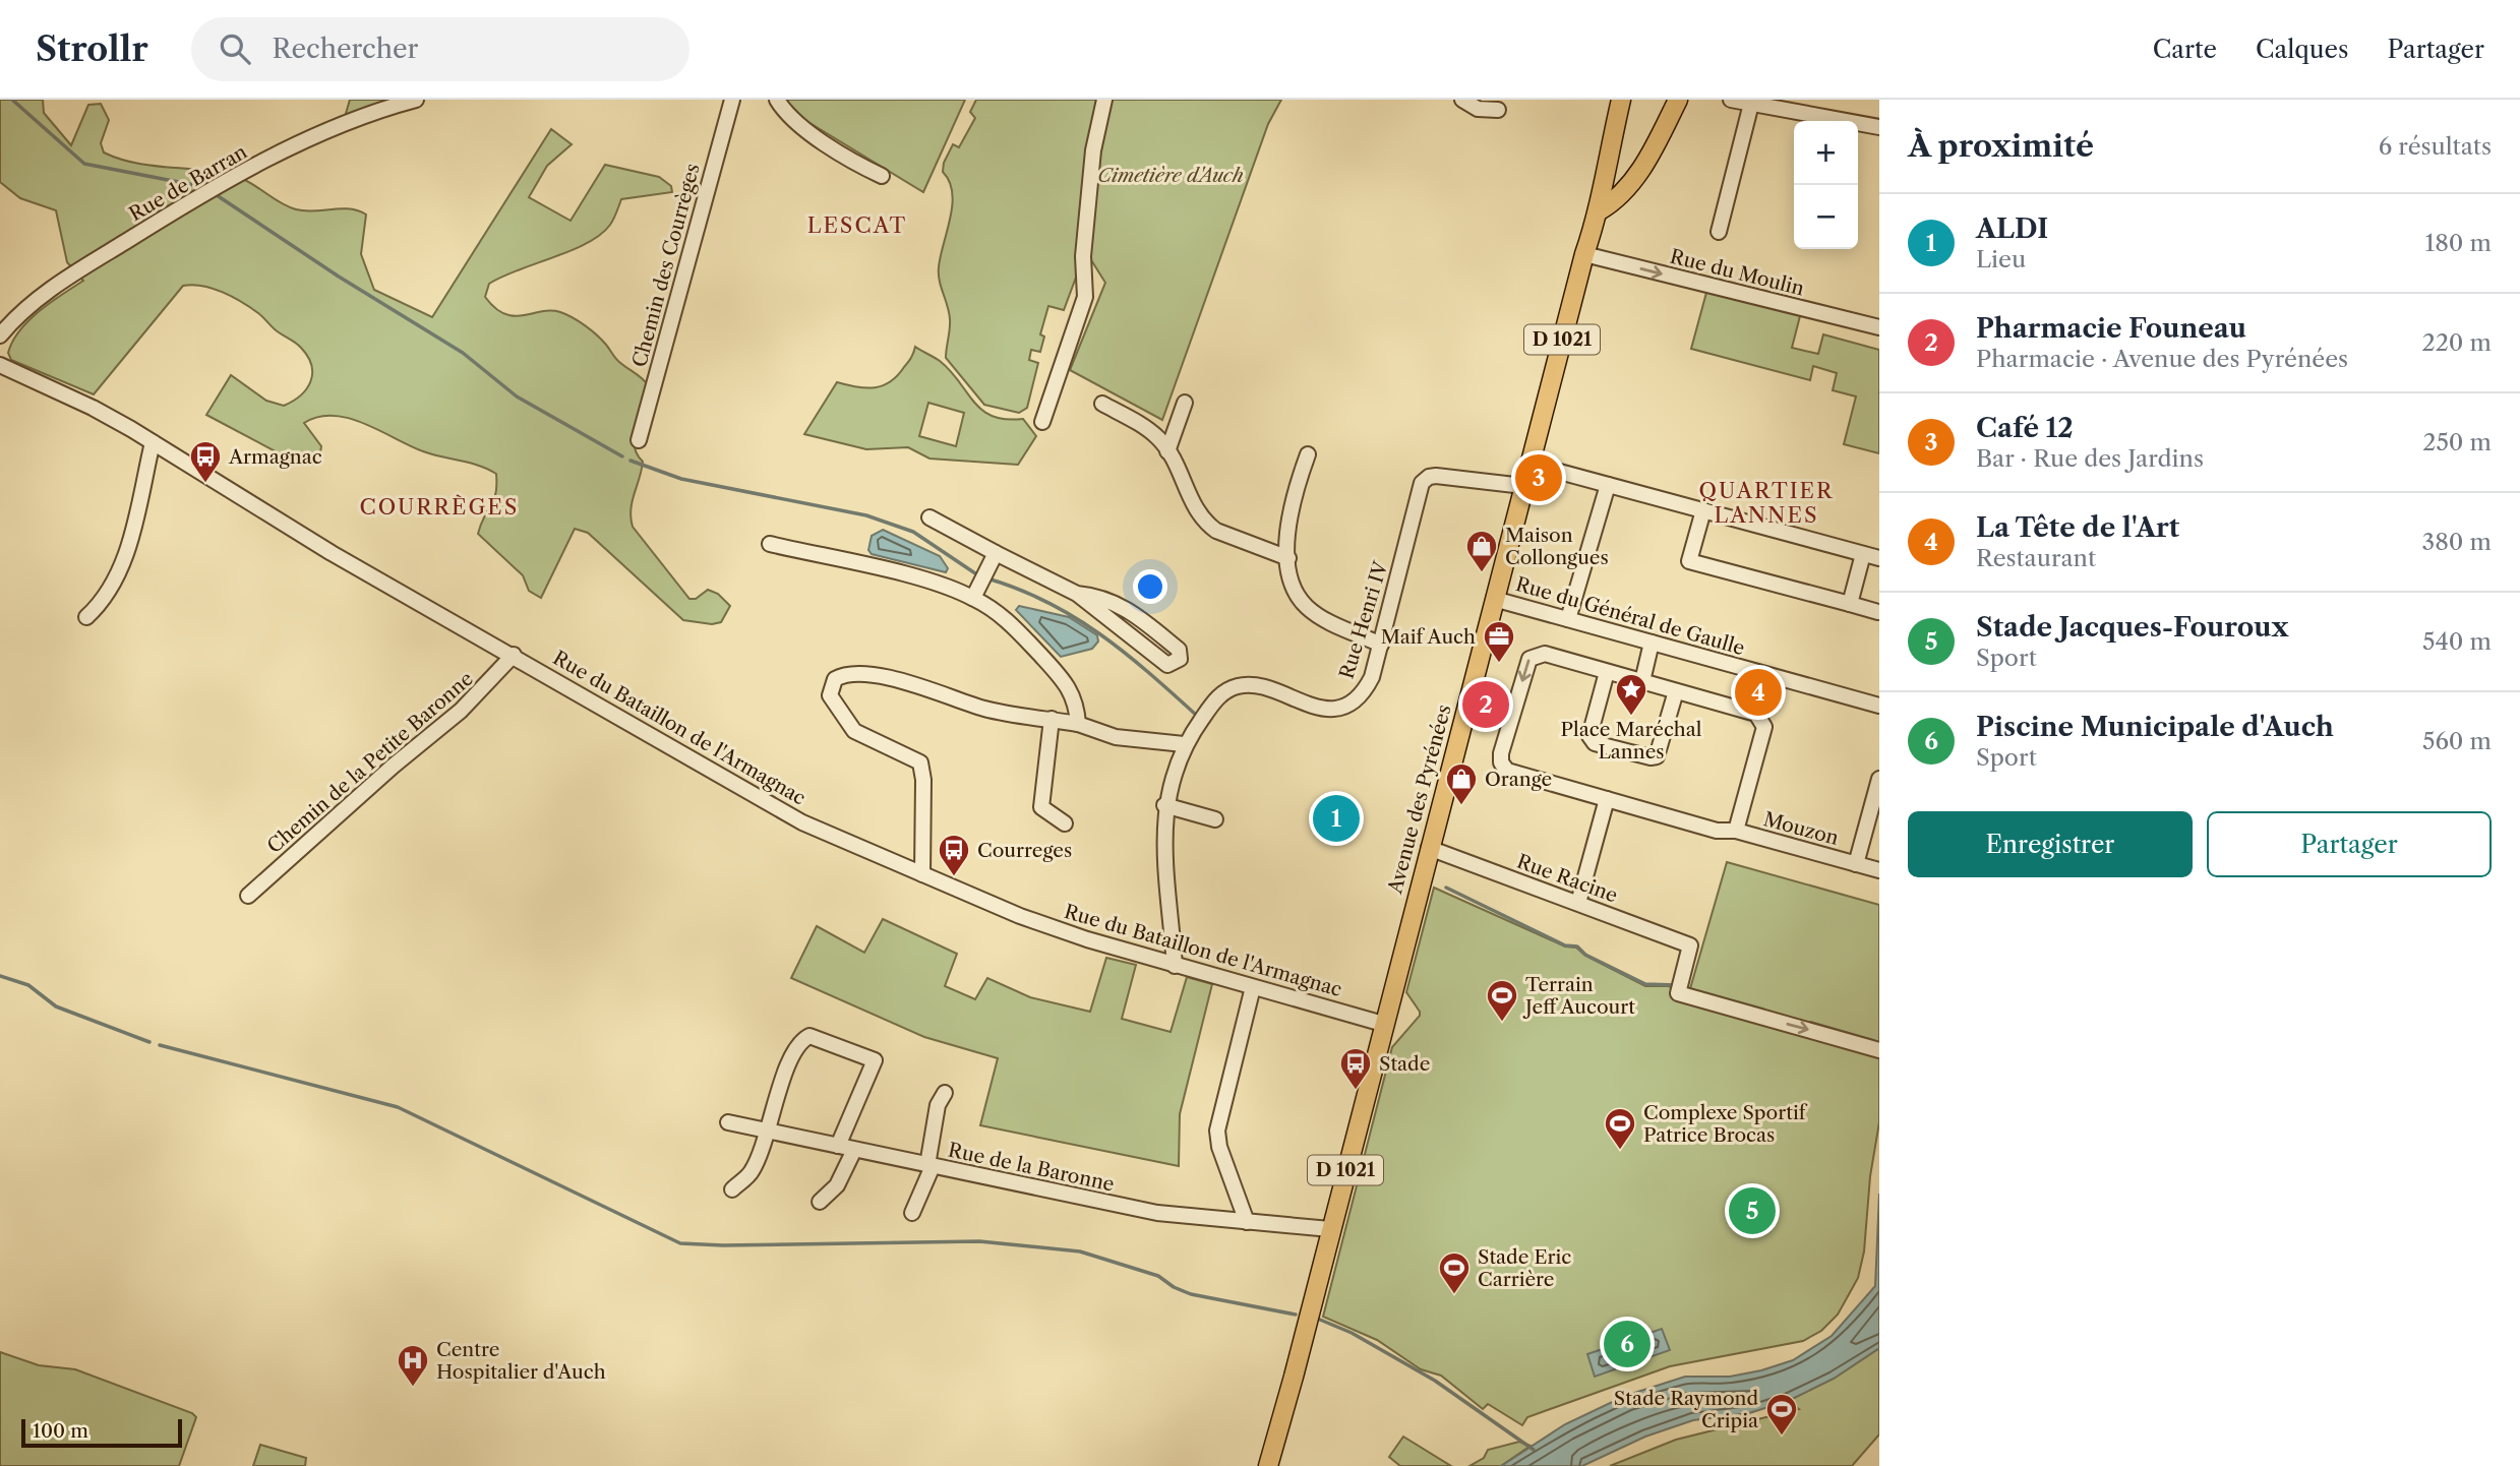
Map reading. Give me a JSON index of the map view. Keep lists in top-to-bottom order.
{
  "streets": {
    "main road": ["D 1021", "Avenue des Pyrénées"],
    "street": [
      "Rue de Barran",
      "Chemin des Courrèges",
      "Rue du Moulin",
      "Rue du Général de Gaulle",
      "Rue Henri IV",
      "Rue du Bataillon de l'Armagnac",
      "Chemin de la Petite Baronne",
      "Mouzon",
      "Rue Racine",
      "Rue de la Baronne"
    ]
  },
  "crossings": [
    ["Rue du Moulin", "Avenue des Pyrénées"],
    ["Rue du Général de Gaulle", "Avenue des Pyrénées"],
    ["Rue Henri IV", "Rue du Bataillon de l'Armagnac"],
    ["Rue Henri IV", "Avenue des Pyrénées"],
    ["Rue du Bataillon de l'Armagnac", "Chemin de la Petite Baronne"],
    ["Rue du Bataillon de l'Armagnac", "Avenue des Pyrénées"],
    ["Avenue des Pyrénées", "Rue Racine"],
    ["Avenue des Pyrénées", "Rue de la Baronne"]
  ],
  "one_way": ["Rue du Moulin"],
  "districts": ["LESCAT", "QUARTIER LANNES", "COURRÈGES"],
  "parks": ["Cimetière d'Auch"],
  "places": {
    "bus stop": ["Armagnac", "Courreges", "Stade"],
    "shop": ["Maison Collongues", "Orange"],
    "office": ["Maif Auch"],
    "place": ["Place Maréchal Lannes"],
    "sports": [
      "Terrain Jeff Aucourt",
      "Complexe Sportif Patrice Brocas",
      "Stade Eric Carrière",
      "Stade Raymond Cripia"
    ],
    "hospital": ["Centre Hospitalier d'Auch"]
  },
  "scale_bar": "100 m",
  "page": {
    "header": "Strollr",
    "search": "Rechercher",
    "nav": ["Carte", "Calques", "Partager"],
    "heading": ["À proximité", "6 résultats"],
    "map_buttons": ["+", "−"],
    "list": [
      {
        "mark": "1",
        "name": "ALDI",
        "note": "Lieu",
        "value": "180 m"
      },
      {
        "mark": "2",
        "name": "Pharmacie Founeau",
        "note": "Pharmacie · Avenue des Pyrénées",
        "value": "220 m"
      },
      {
        "mark": "3",
        "name": "Café 12",
        "note": "Bar · Rue des Jardins",
        "value": "250 m"
      },
      {
        "mark": "4",
        "name": "La Tête de l'Art",
        "note": "Restaurant",
        "value": "380 m"
      },
      {
        "mark": "5",
        "name": "Stade Jacques-Fouroux",
        "note": "Sport",
        "value": "540 m"
      },
      {
        "mark": "6",
        "name": "Piscine Municipale d'Auch",
        "note": "Sport",
        "value": "560 m"
      }
    ],
    "pins": [
      "3",
      "4",
      "2",
      "1",
      "5",
      "6"
    ],
    "buttons": ["Enregistrer", "Partager"],
    "scale": "100 m"
  }
}
